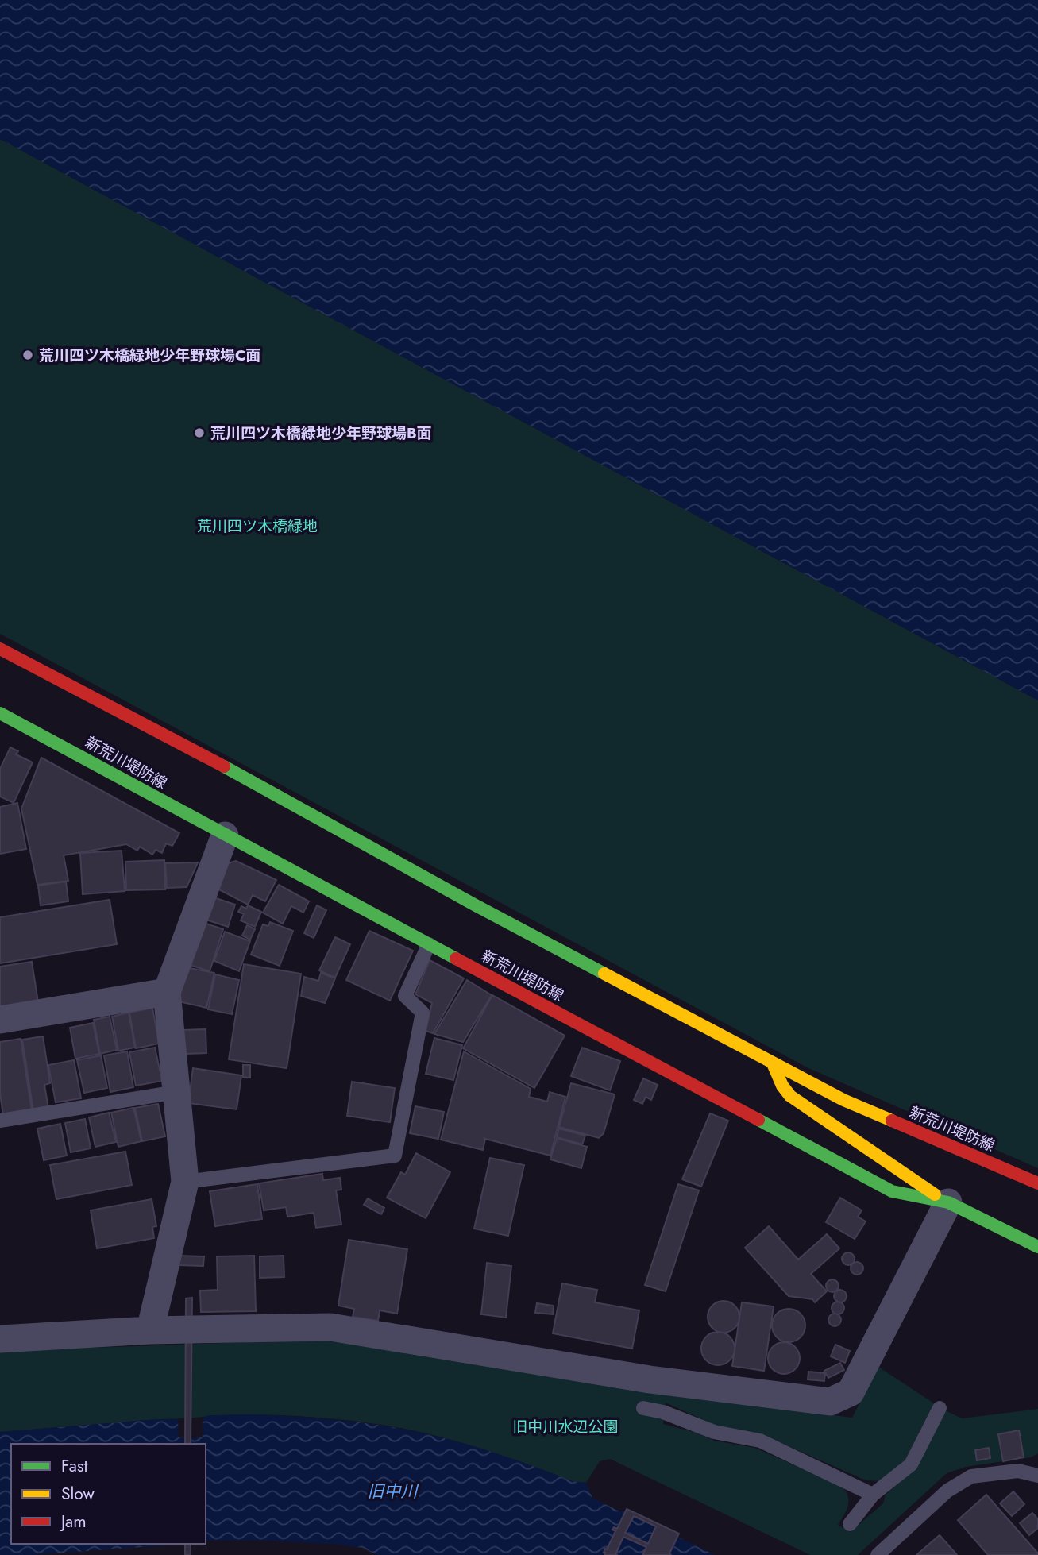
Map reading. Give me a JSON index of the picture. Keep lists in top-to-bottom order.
{
  "streets": {
    "main road": ["新荒川堤防線"]
  },
  "water": ["旧中川"],
  "parks": ["荒川四ツ木橋緑地", "旧中川水辺公園"],
  "places": ["荒川四ツ木橋緑地少年野球場C面", "荒川四ツ木橋緑地少年野球場B面"],
  "legend": ["Fast", "Slow", "Jam"]
}
